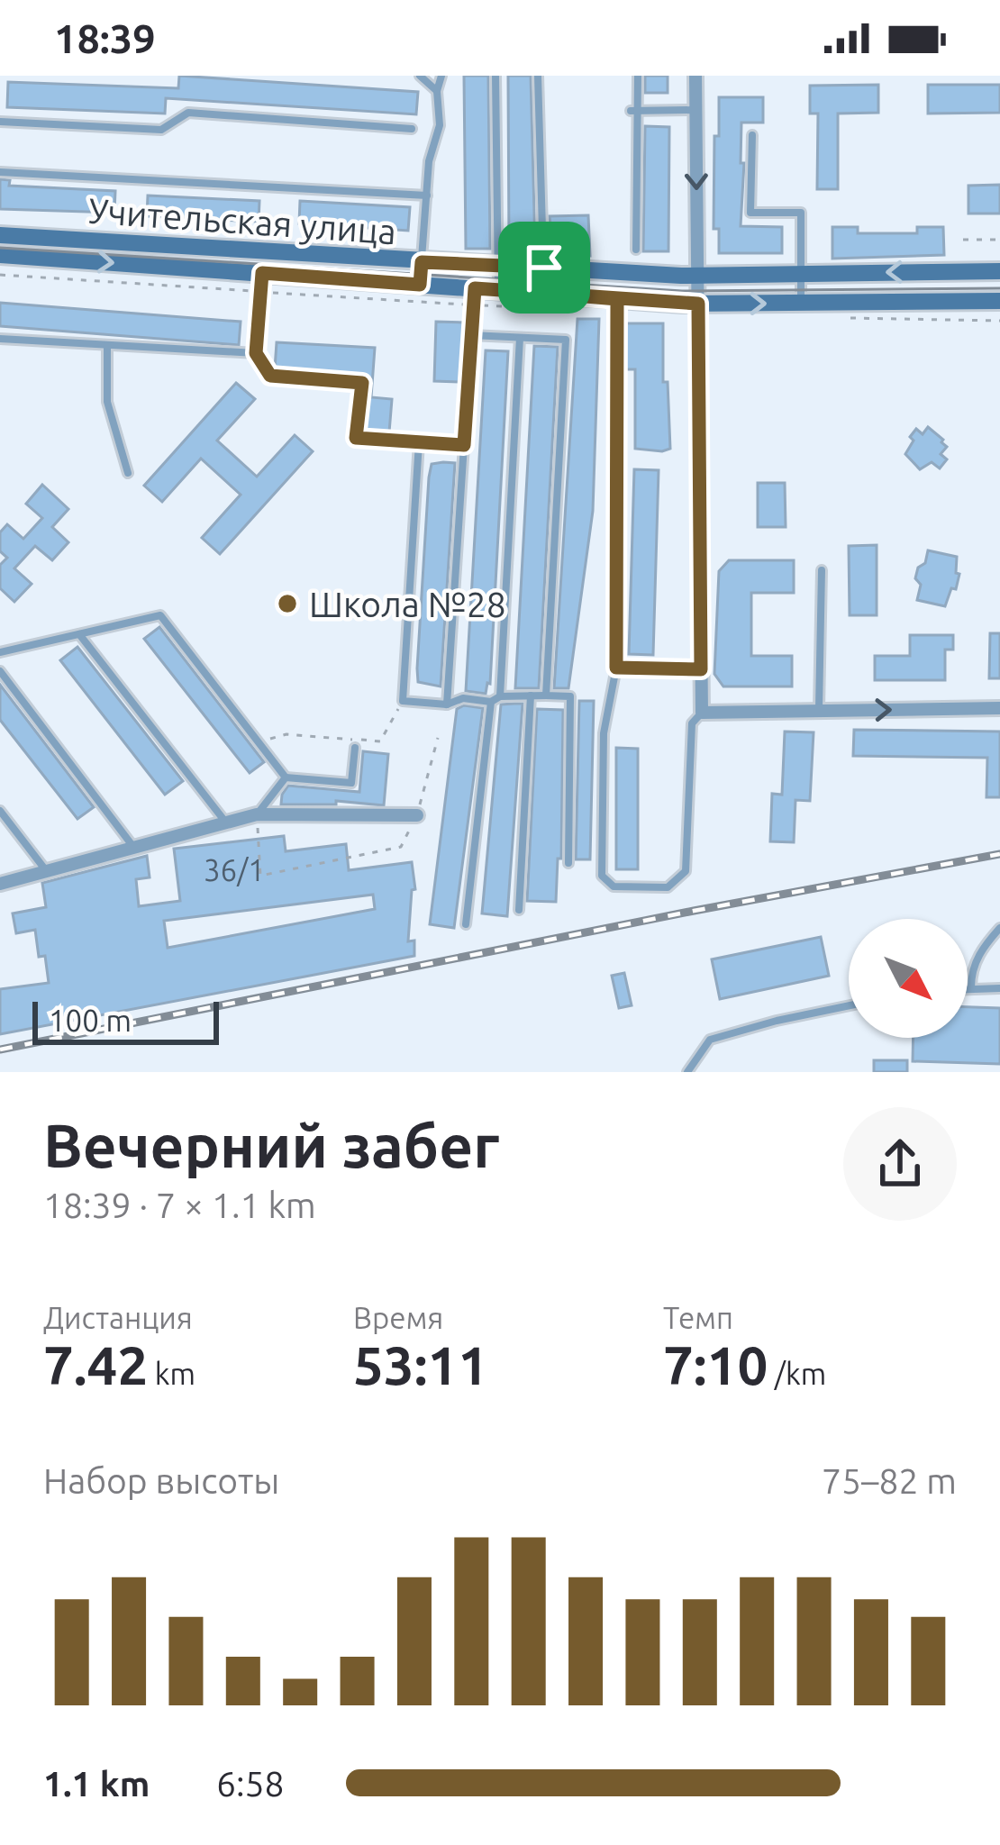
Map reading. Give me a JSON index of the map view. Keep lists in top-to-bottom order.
{
  "streets": {
    "main road": ["Учительская улица"]
  },
  "places": ["Школа №28"],
  "house_numbers": ["36/1"],
  "scale_bar": "100 m",
  "north": "bottom right",
  "page": {
    "status": "18:39",
    "scale": "100 m",
    "heading": ["Вечерний забег", "18:39 · 7 × 1.1 km"],
    "stats": [
      ["Дистанция", "7.42 km"],
      ["Время", "53:11"],
      ["Темп", "7:10 /km"]
    ],
    "chart": ["Набор высоты", "75–82 m"],
    "list": [
      {
        "name": "1.1 km",
        "note": "6:58"
      }
    ]
  }
}
